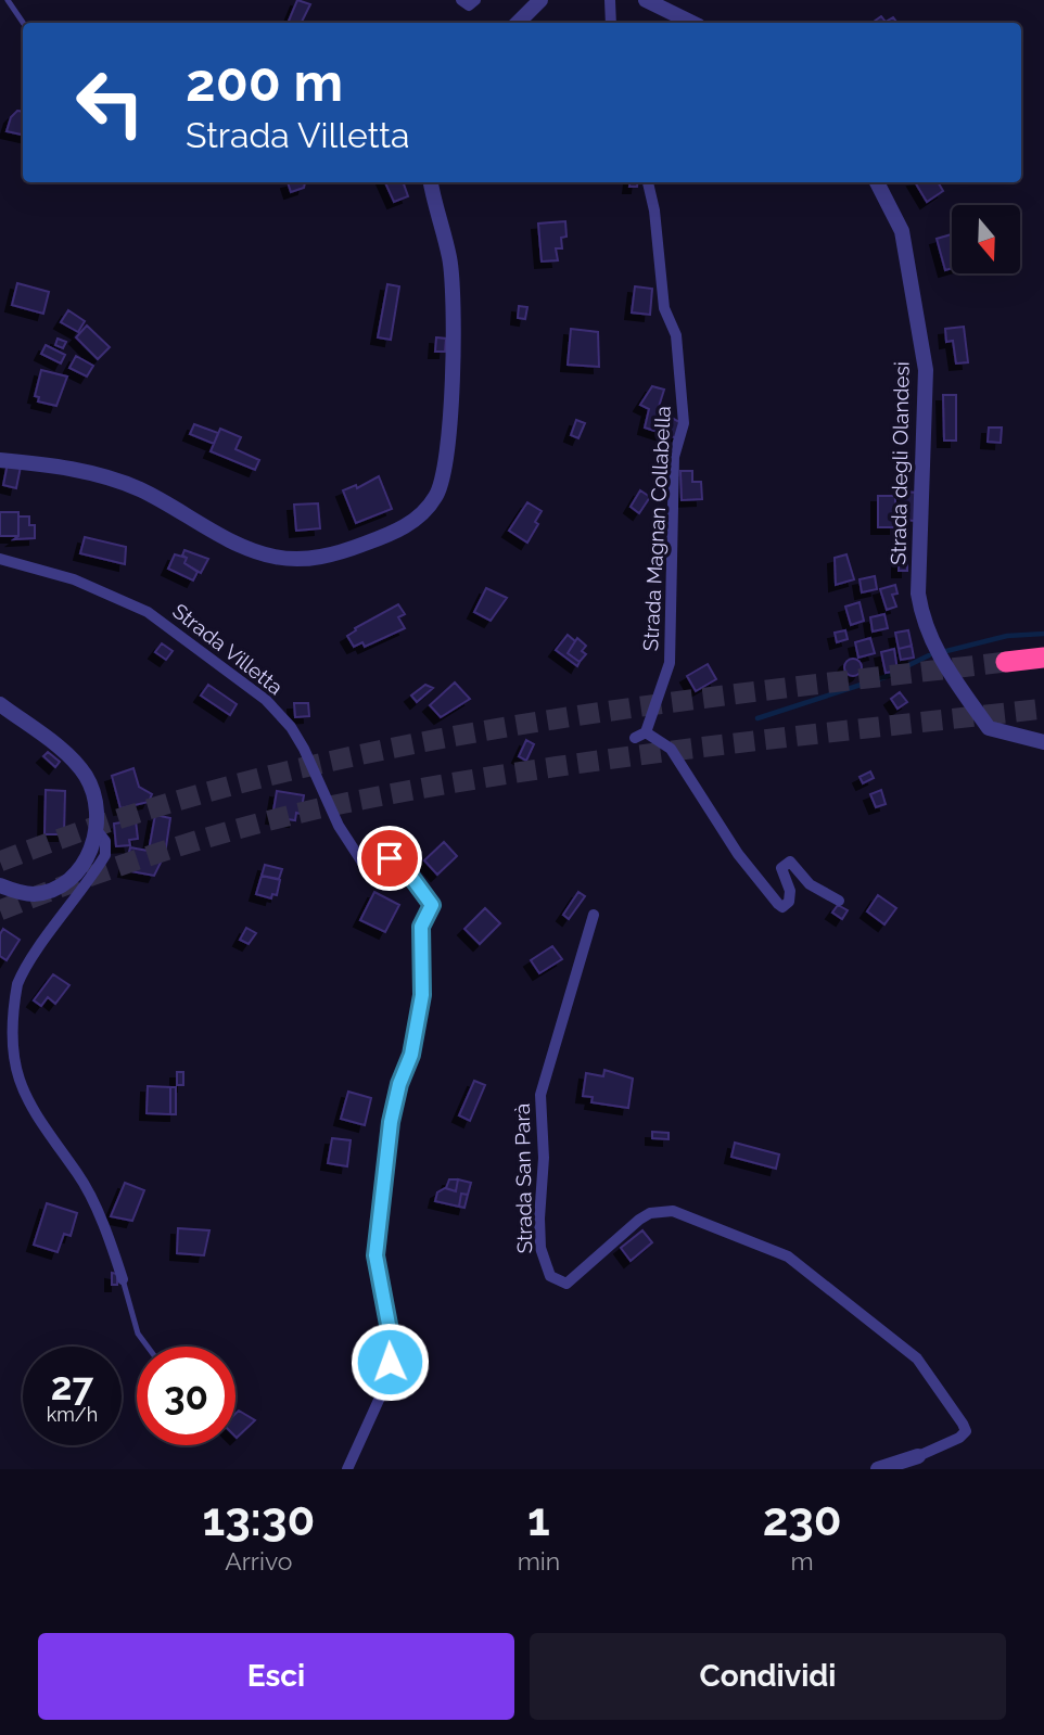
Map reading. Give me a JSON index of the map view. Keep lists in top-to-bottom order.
{
  "streets": {
    "street": [
      "Strada degli Olandesi",
      "Strada Magnan Collabella",
      "Strada Villetta",
      "Strada San Parà"
    ]
  },
  "north": "bottom",
  "page": {
    "turn": ["200 m", "Strada Villetta"],
    "speed": "27 km/h",
    "limit": "30",
    "eta": [
      "13:30",
      "Arrivo",
      "1",
      "min",
      "230",
      "m"
    ],
    "buttons": ["Esci", "Condividi"]
  }
}
